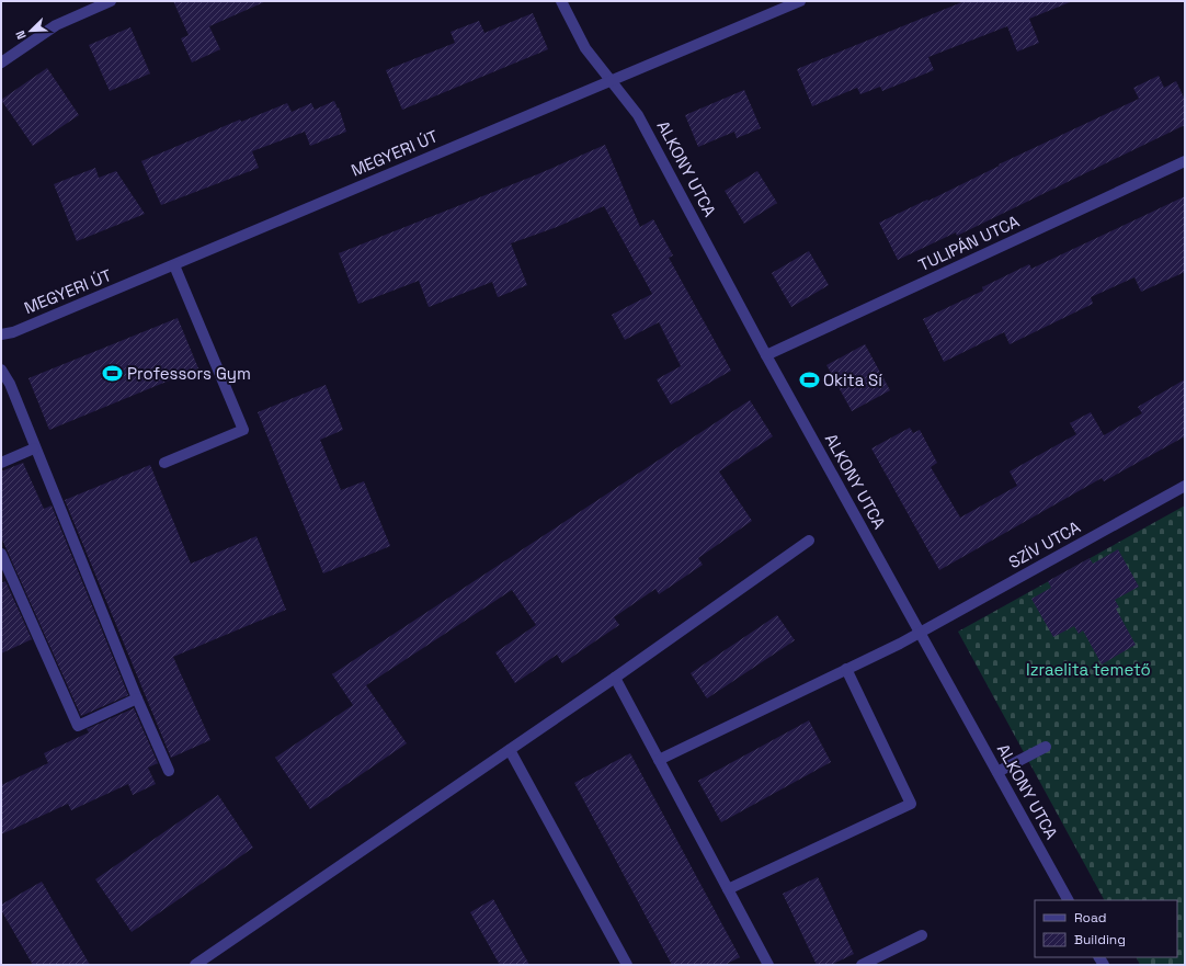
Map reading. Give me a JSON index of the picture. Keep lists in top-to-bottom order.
{
  "streets": {
    "street": [
      "MEGYERI ÚT",
      "ALKONY UTCA",
      "TULIPÁN UTCA",
      "SZÍV UTCA"
    ]
  },
  "crossings": [
    ["MEGYERI ÚT", "ALKONY UTCA"],
    ["ALKONY UTCA", "TULIPÁN UTCA"],
    ["ALKONY UTCA", "SZÍV UTCA"]
  ],
  "parks": ["Izraelita temető"],
  "places": {
    "sports": ["Professors Gym", "Okita Sí"]
  },
  "legend": ["Road", "Building"],
  "north": "bottom left"
}
